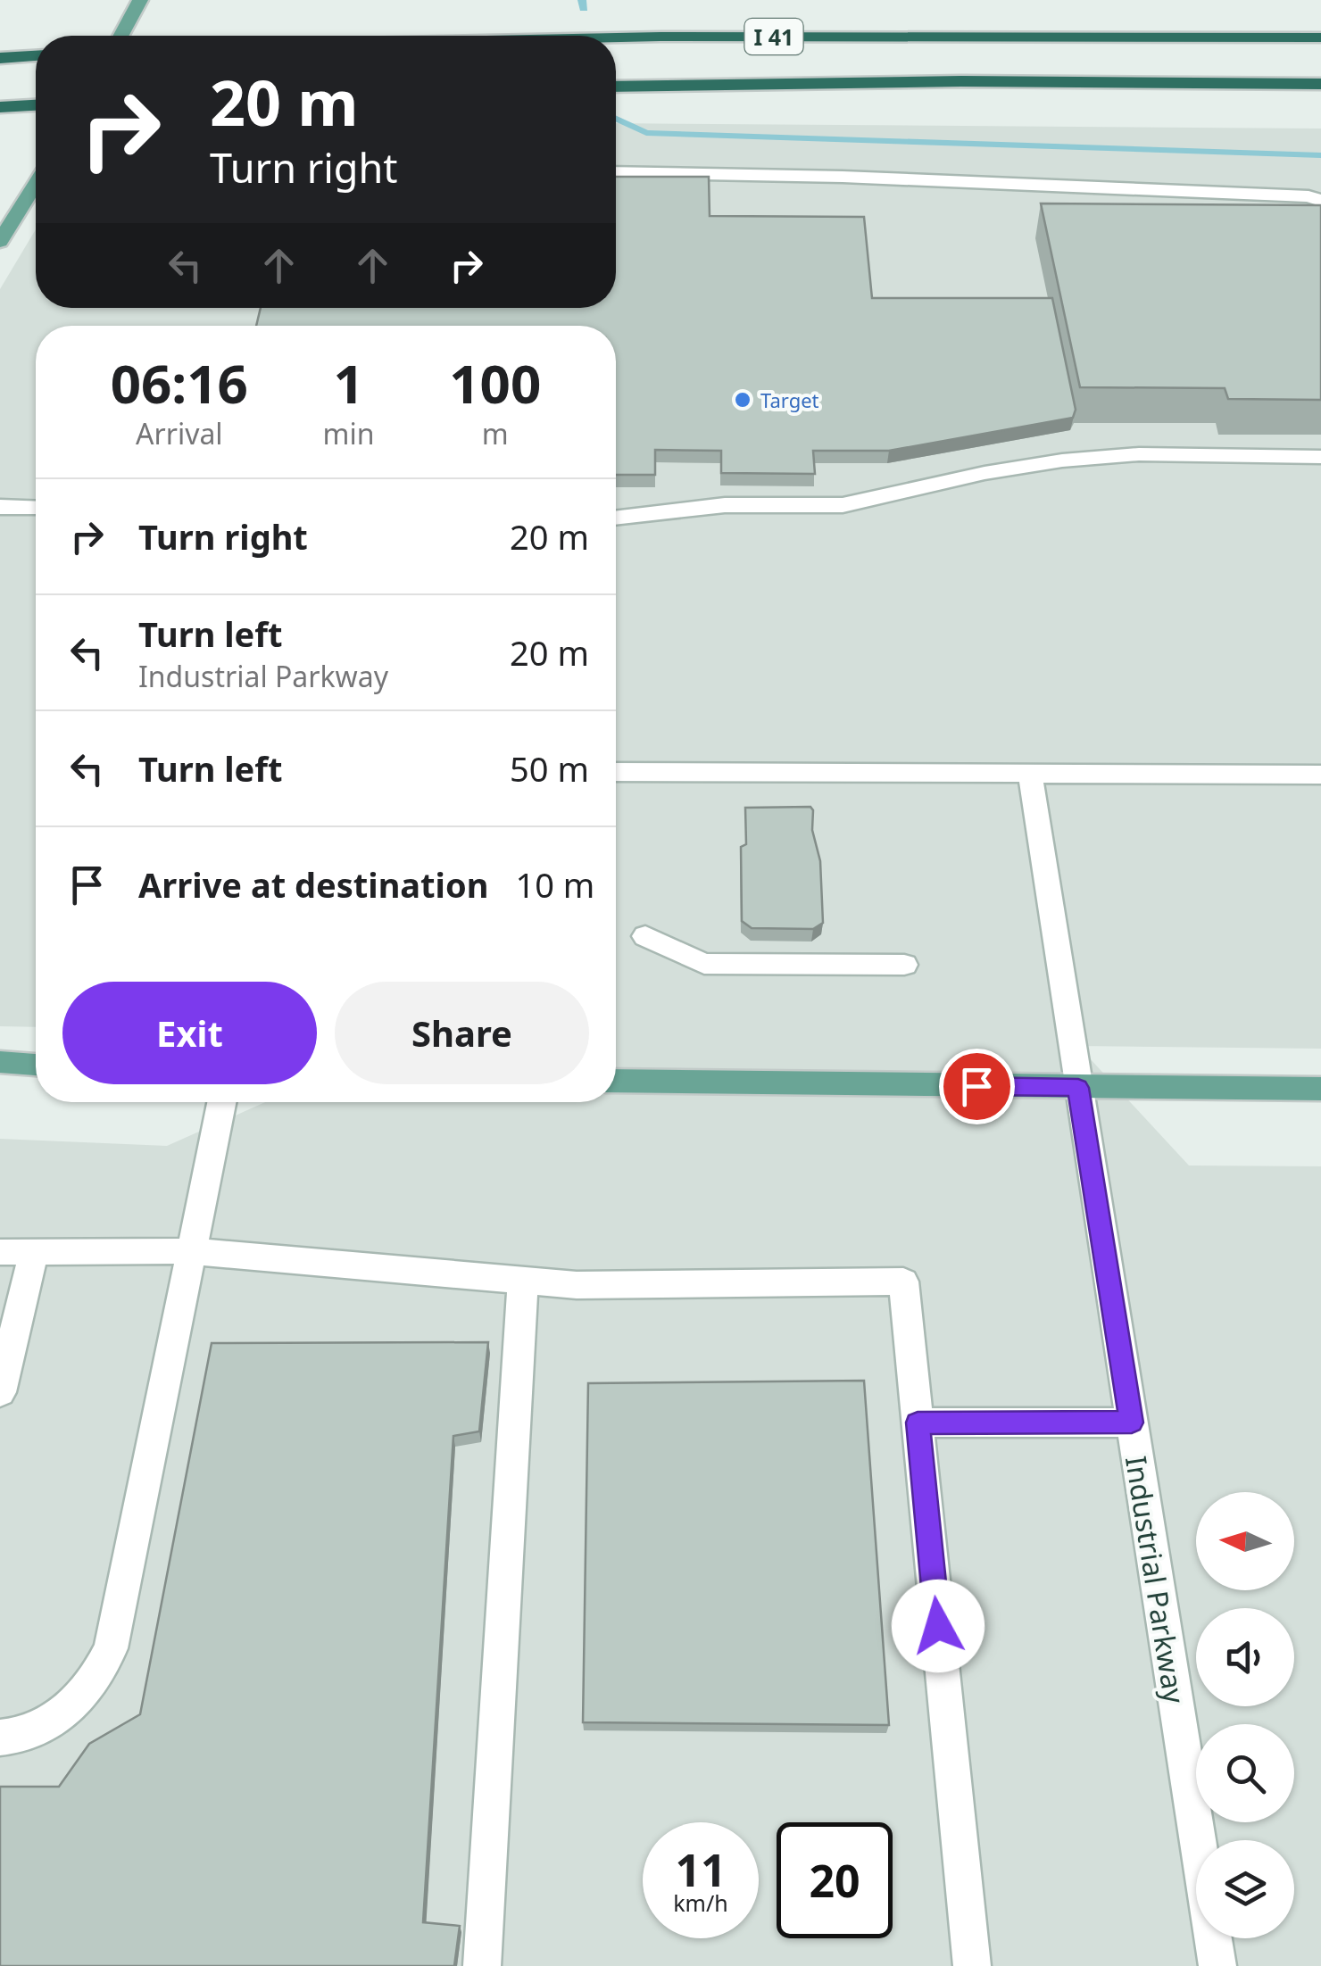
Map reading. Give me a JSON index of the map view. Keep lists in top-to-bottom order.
{
  "streets": {
    "highway": ["I 41"],
    "street": ["Industrial Parkway"]
  },
  "places": ["Target"],
  "north": "left",
  "page": {
    "turn": ["20 m", "Turn right"],
    "eta": [
      "06:16",
      "Arrival",
      "1",
      "min",
      "100",
      "m"
    ],
    "list": [
      {
        "name": "Turn right",
        "value": "20 m"
      },
      {
        "name": "Turn left",
        "note": "Industrial Parkway",
        "value": "20 m"
      },
      {
        "name": "Turn left",
        "value": "50 m"
      },
      {
        "name": "Arrive at destination",
        "value": "10 m"
      }
    ],
    "buttons": ["Exit", "Share"],
    "speed": "11 km/h",
    "limit": "20"
  }
}
